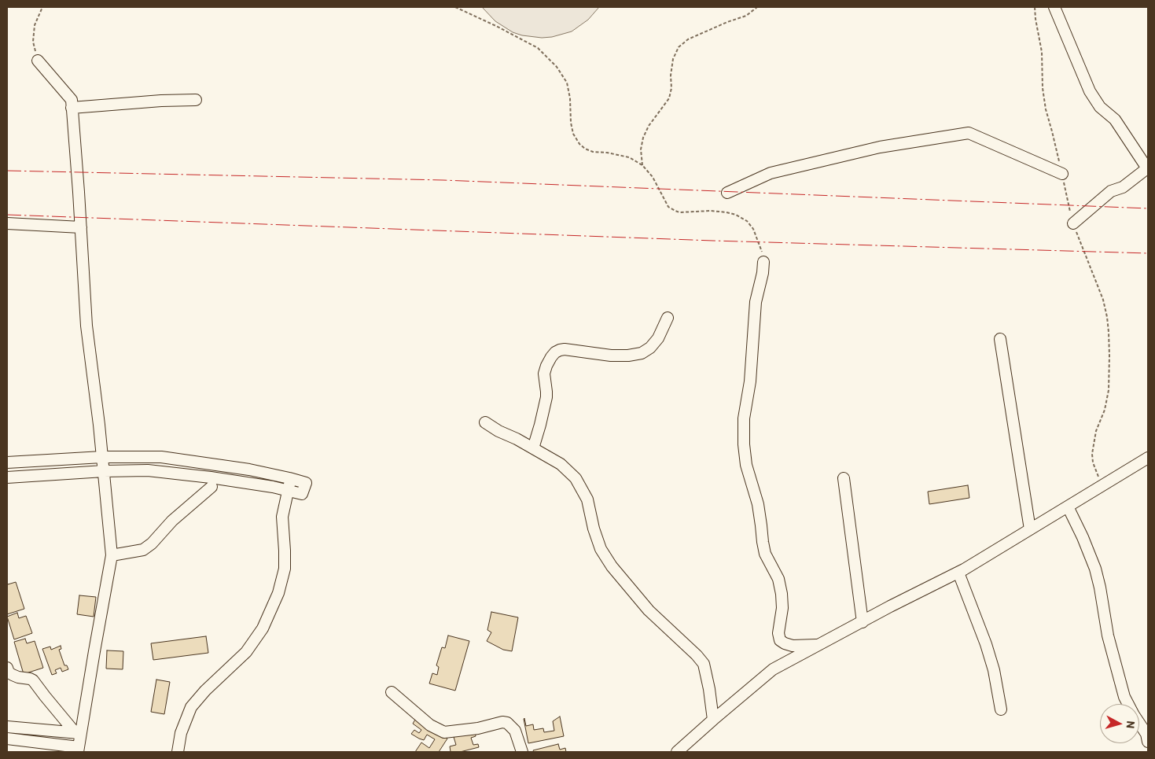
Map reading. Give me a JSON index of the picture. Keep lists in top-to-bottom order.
{
  "north": "right"
}
